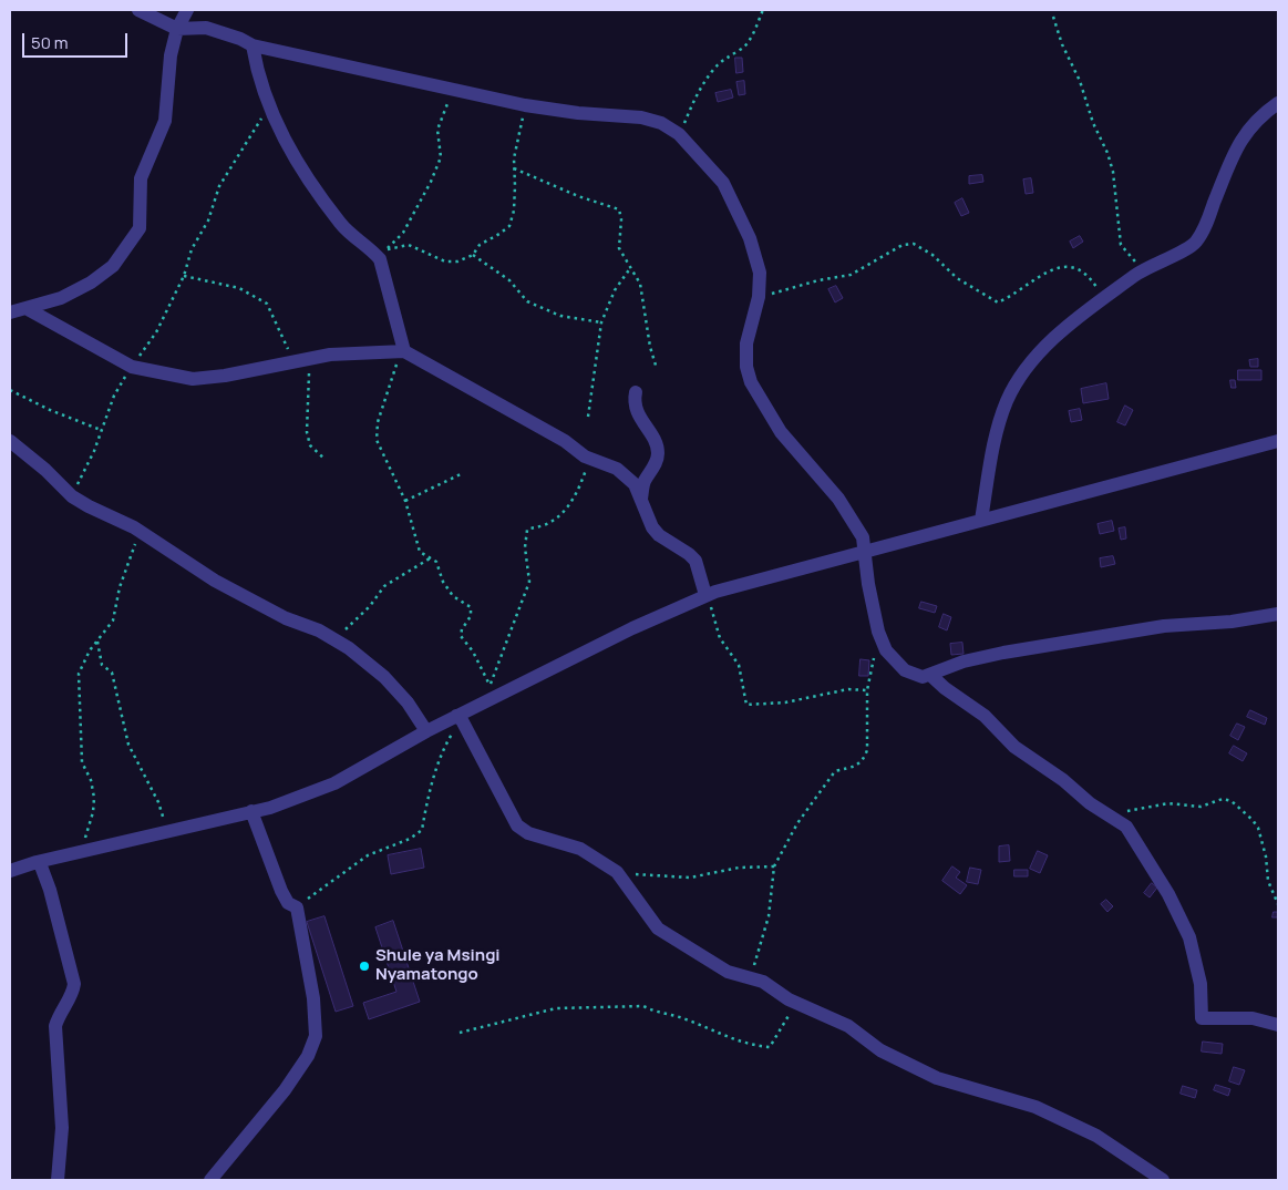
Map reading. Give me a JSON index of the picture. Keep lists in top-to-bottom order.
{
  "places": ["Shule ya Msingi Nyamatongo"],
  "scale_bar": "50 m"
}
